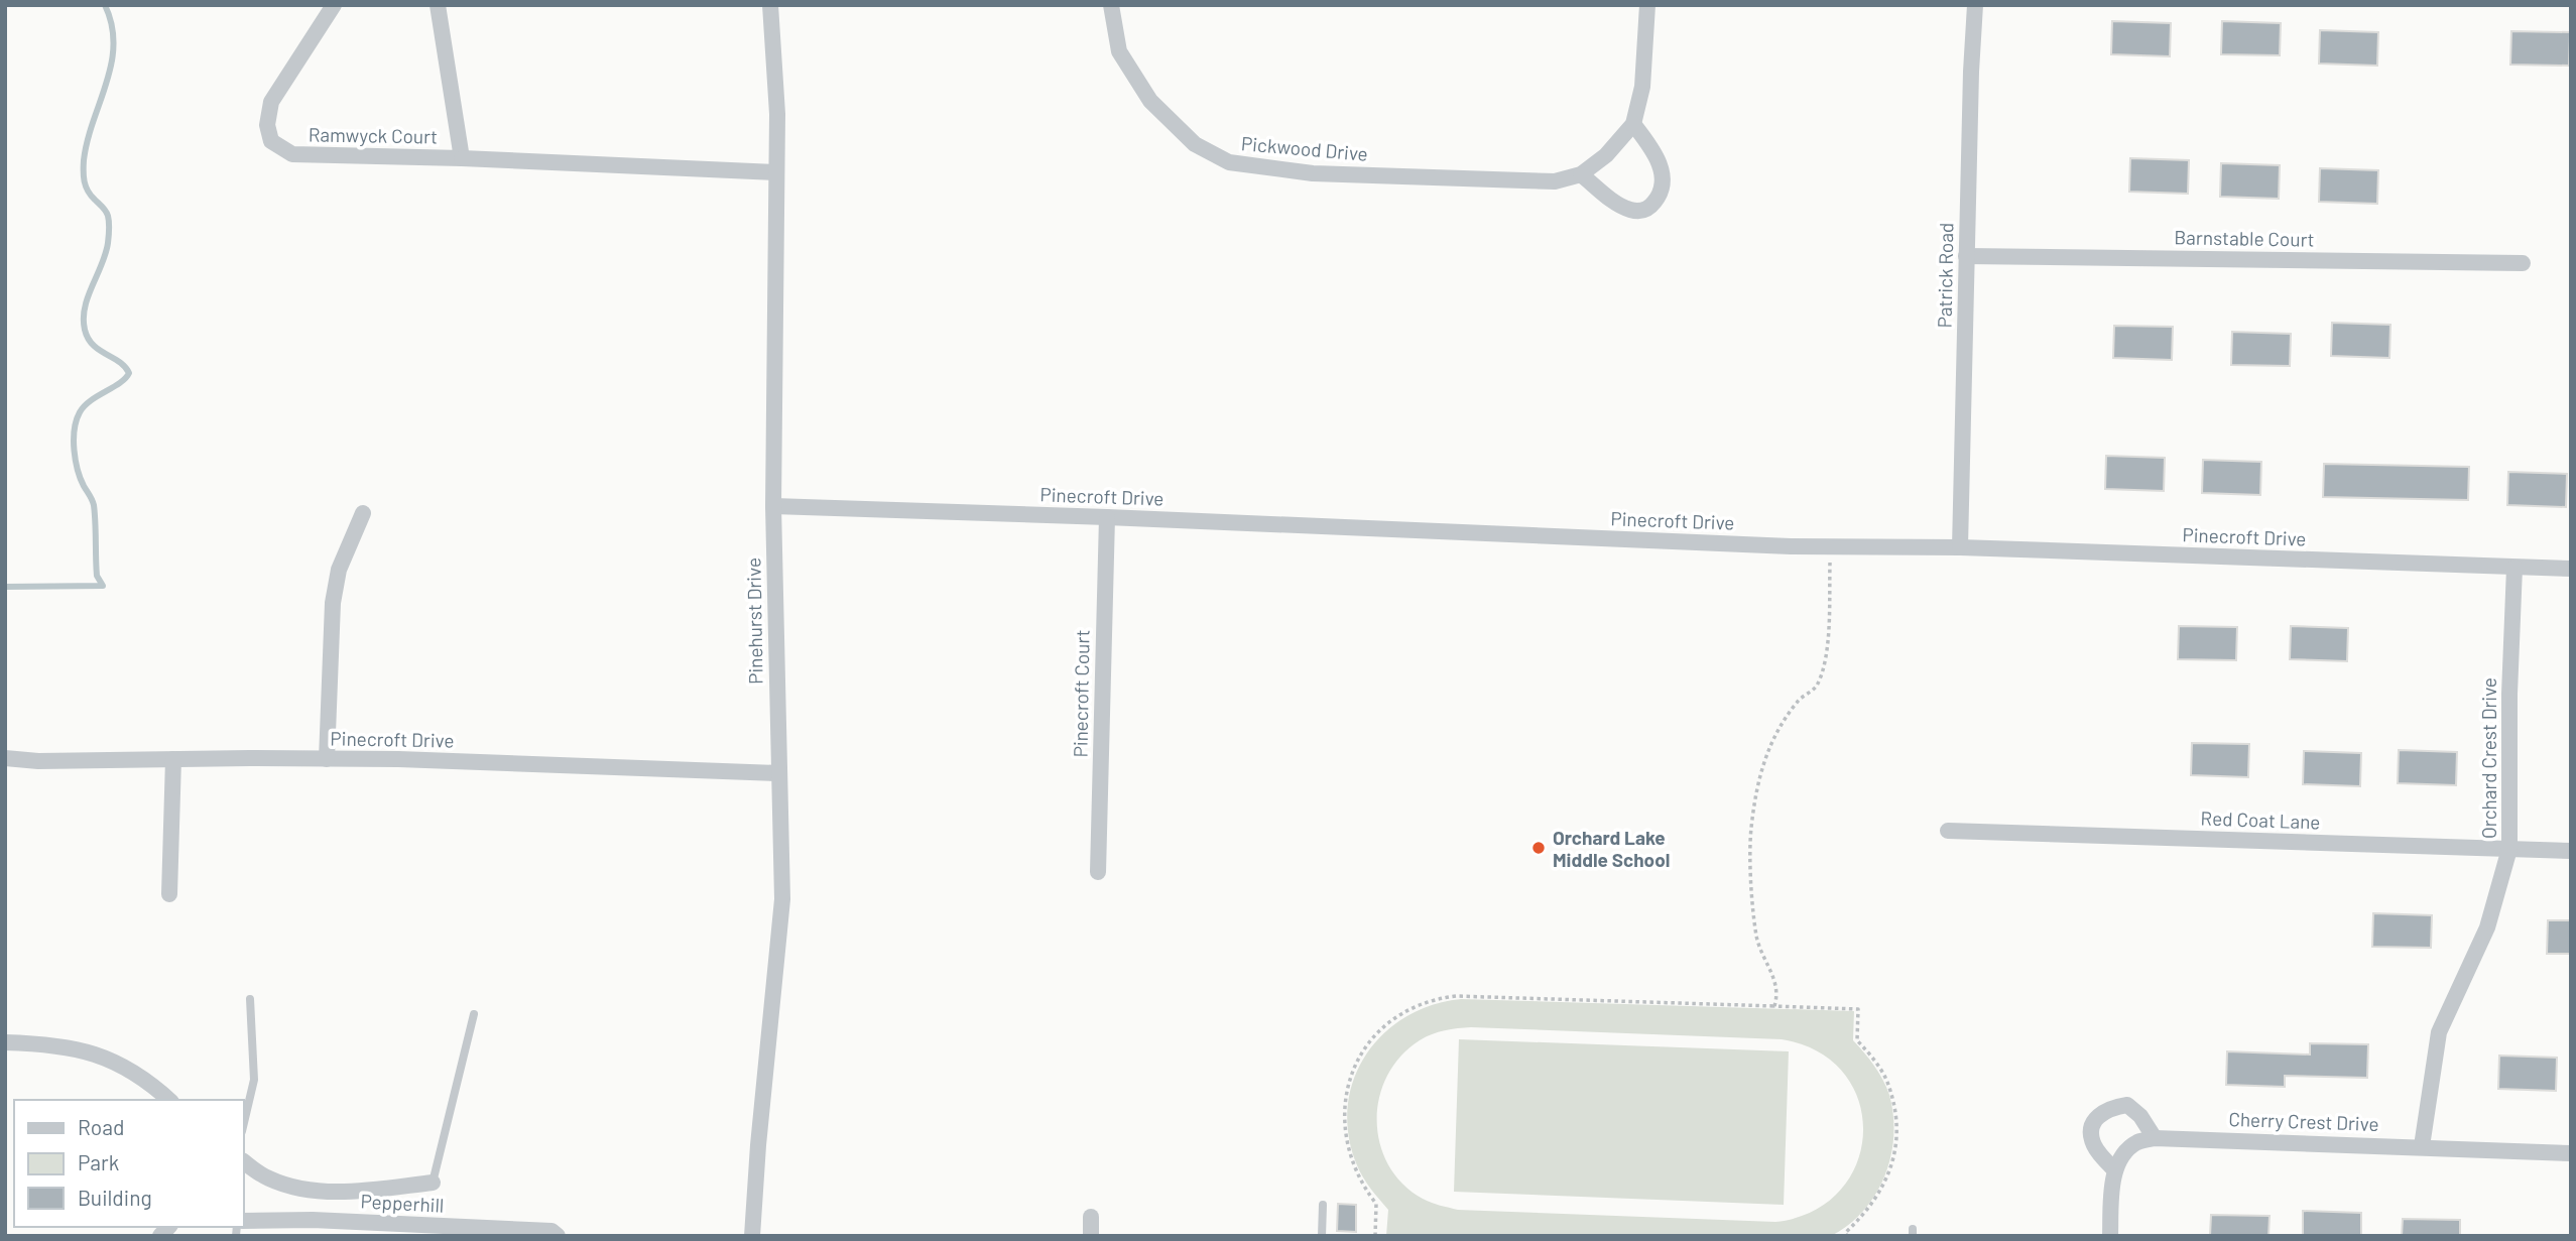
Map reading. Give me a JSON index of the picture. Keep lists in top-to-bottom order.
{
  "streets": {
    "street": [
      "Ramwyck Court",
      "Pickwood Drive",
      "Barnstable Court",
      "Patrick Road",
      "Pinecroft Drive",
      "Pinehurst Drive",
      "Pinecroft Court",
      "Orchard Crest Drive",
      "Red Coat Lane",
      "Cherry Crest Drive",
      "Pepperhill"
    ]
  },
  "crossings": [
    ["Ramwyck Court", "Pinehurst Drive"],
    ["Barnstable Court", "Patrick Road"],
    ["Patrick Road", "Pinecroft Drive"],
    ["Pinecroft Drive", "Pinehurst Drive"],
    ["Pinecroft Drive", "Pinecroft Court"],
    ["Pinecroft Drive", "Orchard Crest Drive"],
    ["Orchard Crest Drive", "Red Coat Lane"],
    ["Orchard Crest Drive", "Cherry Crest Drive"]
  ],
  "places": ["Orchard Lake Middle School"],
  "legend": ["Road", "Park", "Building"]
}
